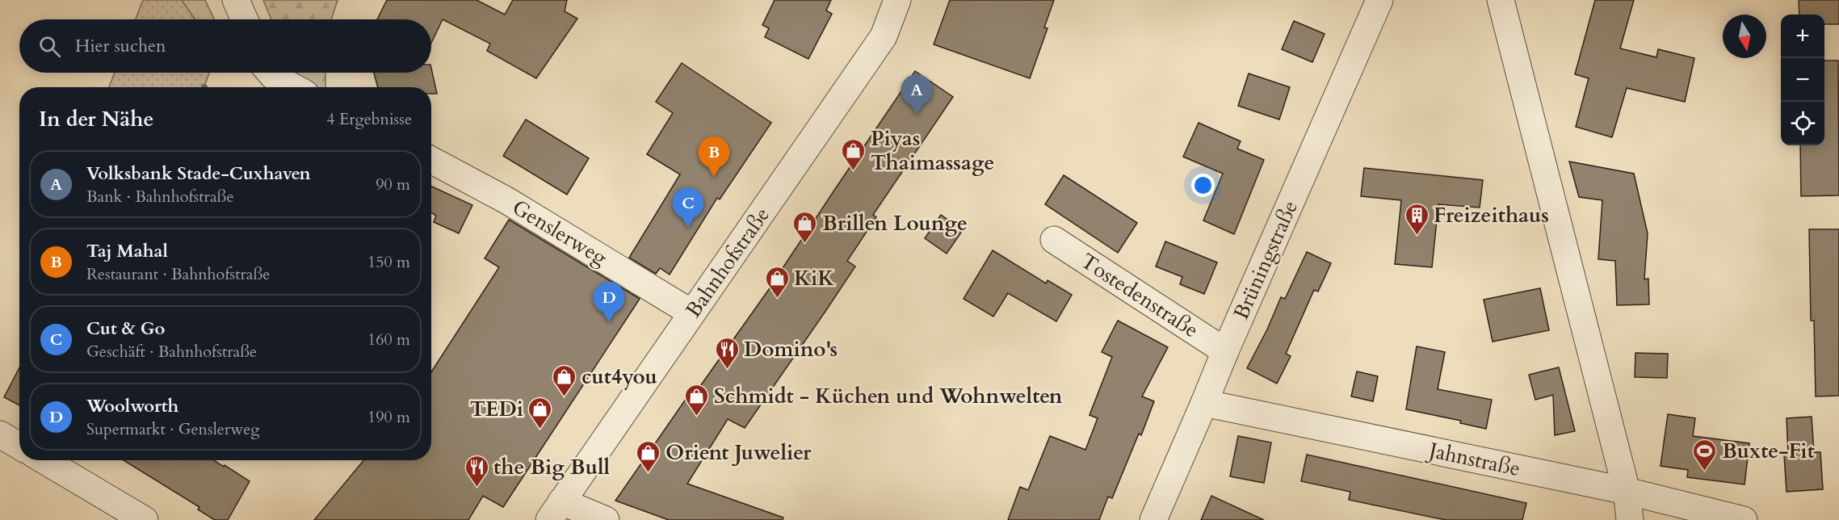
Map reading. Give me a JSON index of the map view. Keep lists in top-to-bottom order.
{
  "streets": {
    "street": [
      "Genslerweg",
      "Brüningstraße",
      "Bahnhofstraße",
      "Tostedenstraße",
      "Jahnstraße"
    ]
  },
  "crossings": [
    ["Genslerweg", "Bahnhofstraße"],
    ["Brüningstraße", "Tostedenstraße"],
    ["Brüningstraße", "Jahnstraße"]
  ],
  "places": {
    "shop": [
      "Piyas Thaimassage",
      "Brillen Lounge",
      "KiK",
      "cut4you",
      "Schmidt - Küchen und Wohnwelten",
      "TEDi",
      "Orient Juwelier"
    ],
    "building": ["Freizeithaus"],
    "restaurant": ["Domino's", "the Big Bull"],
    "sports": ["Buxte-Fit"]
  },
  "north": "bottom",
  "page": {
    "map_buttons": ["+", "−"],
    "search": "Hier suchen",
    "pins": [
      "A",
      "B",
      "C",
      "D"
    ],
    "heading": ["In der Nähe", "4 Ergebnisse"],
    "list": [
      {
        "mark": "A",
        "name": "Volksbank Stade-Cuxhaven",
        "note": "Bank · Bahnhofstraße",
        "value": "90 m"
      },
      {
        "mark": "B",
        "name": "Taj Mahal",
        "note": "Restaurant · Bahnhofstraße",
        "value": "150 m"
      },
      {
        "mark": "C",
        "name": "Cut & Go",
        "note": "Geschäft · Bahnhofstraße",
        "value": "160 m"
      },
      {
        "mark": "D",
        "name": "Woolworth",
        "note": "Supermarkt · Genslerweg",
        "value": "190 m"
      }
    ]
  }
}
